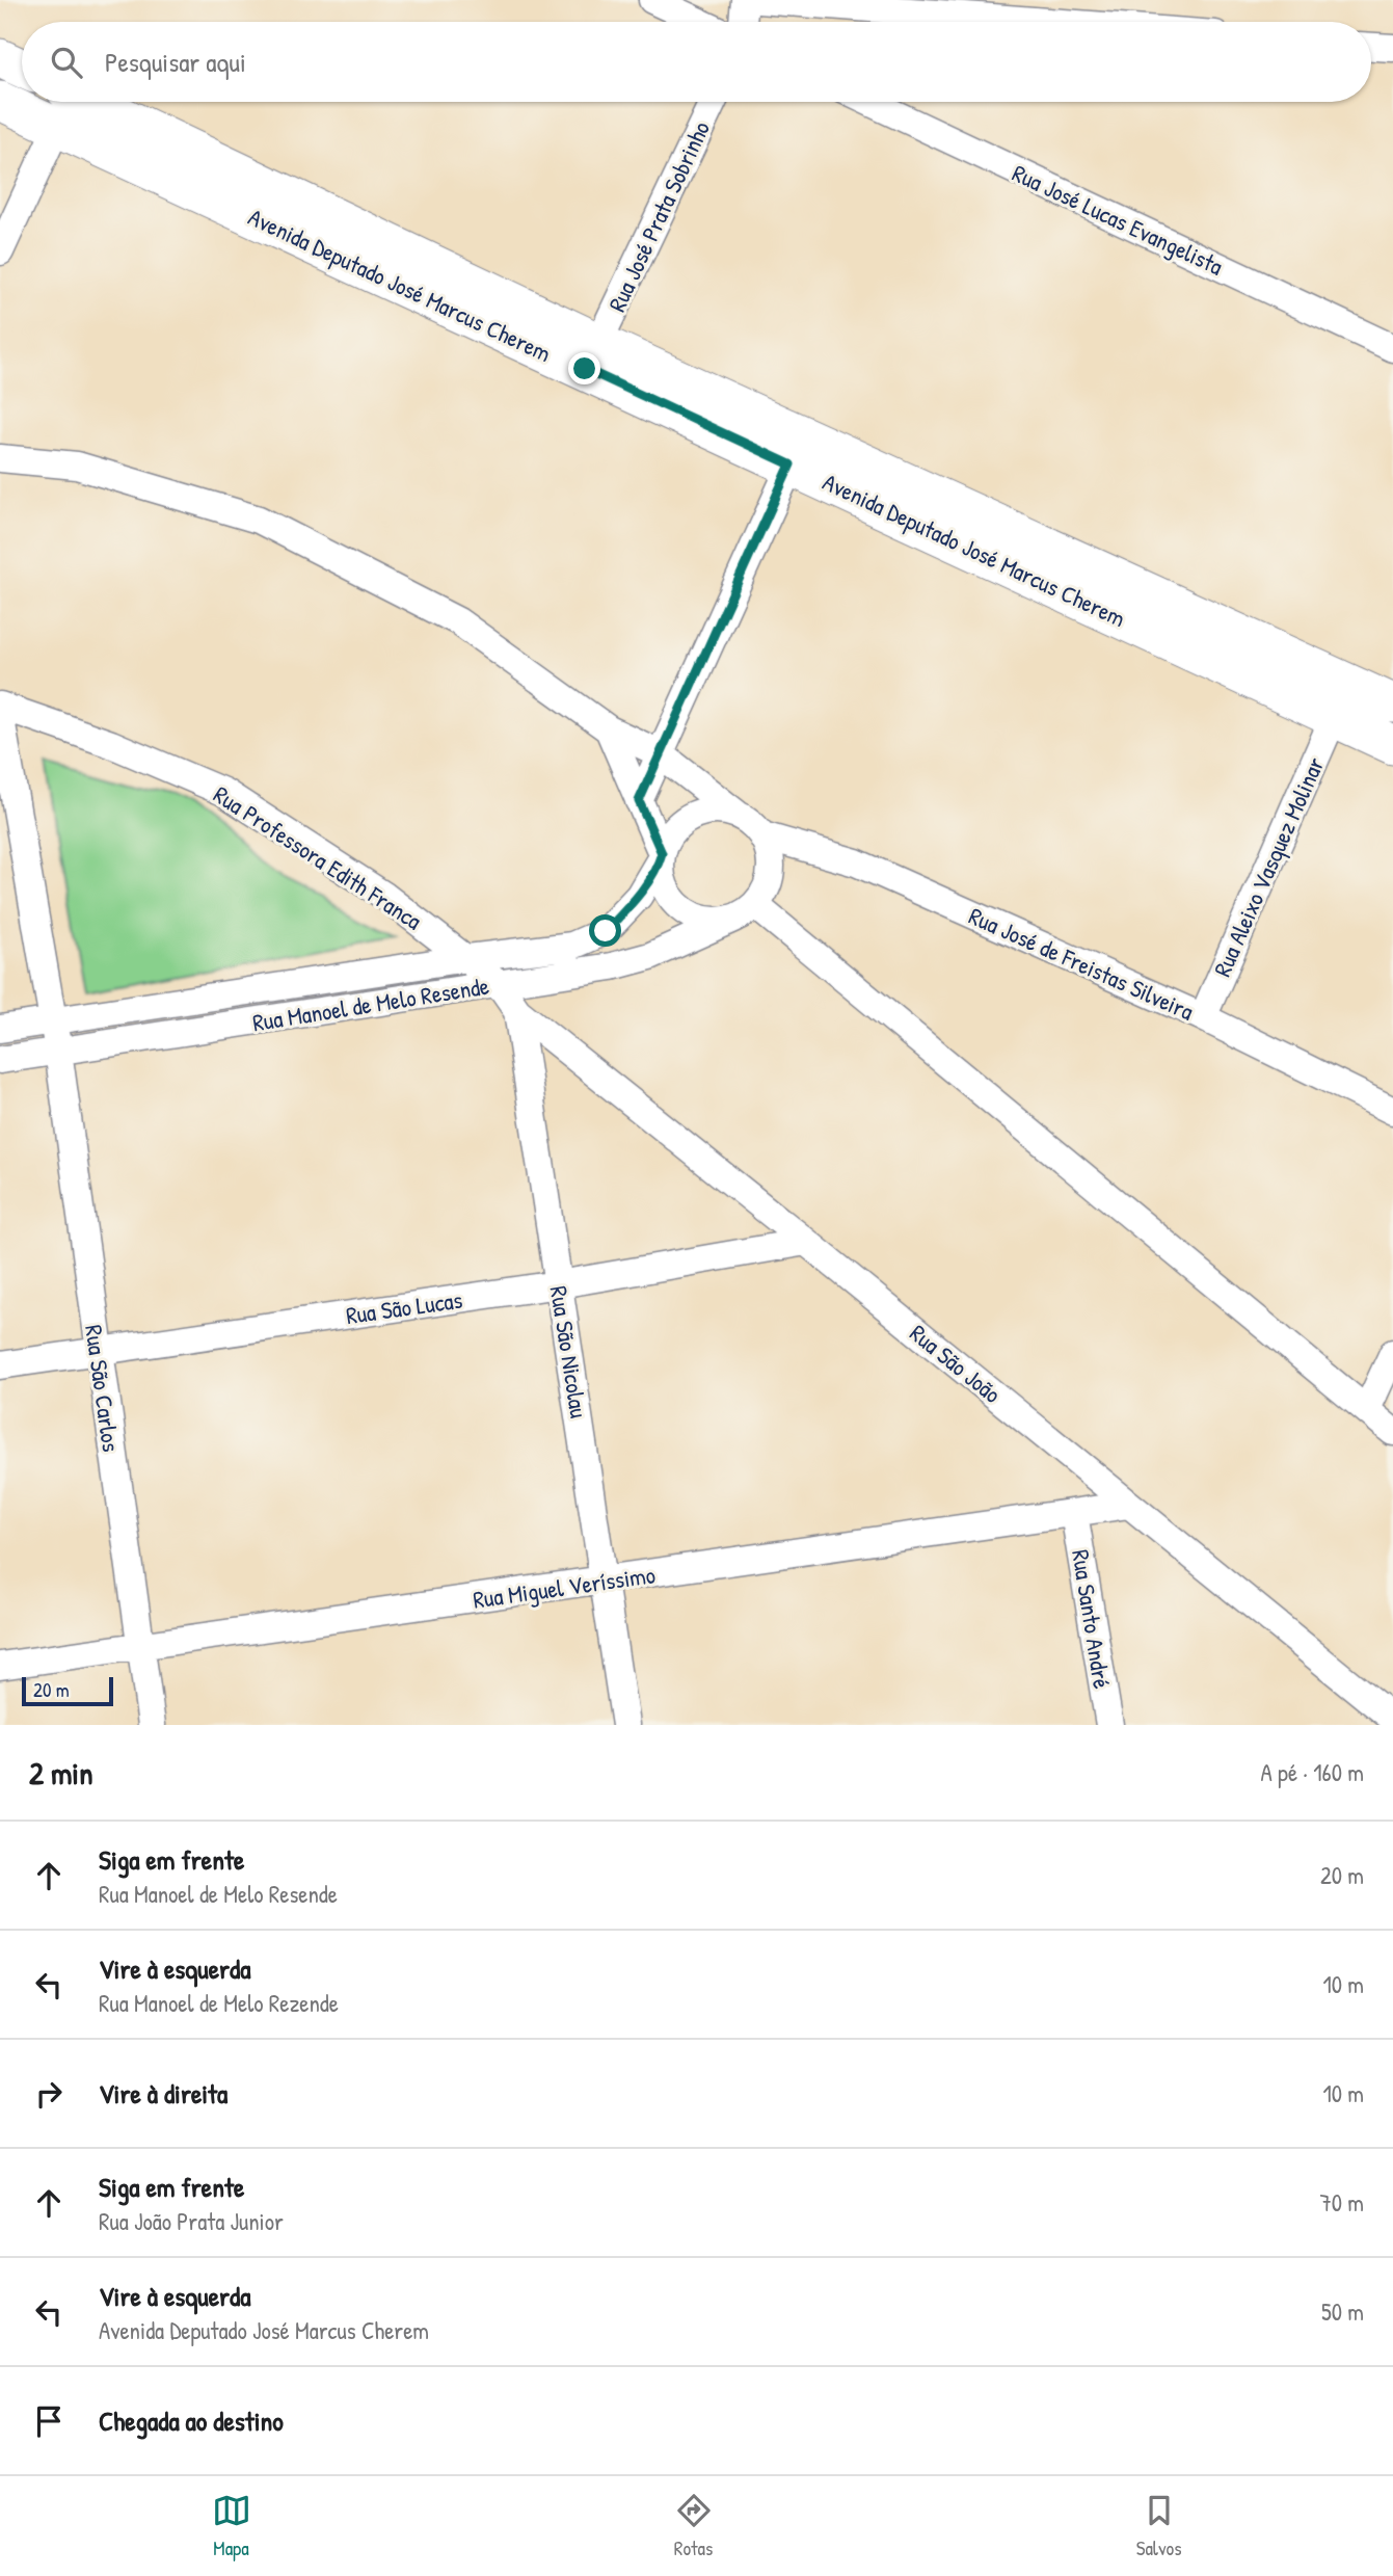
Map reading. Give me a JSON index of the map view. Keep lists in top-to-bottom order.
{
  "streets": {
    "main road": ["Avenida Deputado José Marcus Cherem"],
    "street": [
      "Rua José Prata Sobrinho",
      "Rua José Lucas Evangelista",
      "Rua Professora Edith Franca",
      "Rua Aleixo Vasquez Molinar",
      "Rua José de Freistas Silveira",
      "Rua Manoel de Melo Resende",
      "Rua São Lucas",
      "Rua São Nicolau",
      "Rua São João",
      "Rua São Carlos",
      "Rua Miguel Veríssimo",
      "Rua Santo André"
    ]
  },
  "crossings": [
    ["Rua José Prata Sobrinho", "Avenida Deputado José Marcus Cherem"],
    ["Avenida Deputado José Marcus Cherem", "Rua Aleixo Vasquez Molinar"],
    ["Rua Professora Edith Franca", "Rua Manoel de Melo Resende"],
    ["Rua Professora Edith Franca", "Rua São Nicolau"],
    ["Rua Aleixo Vasquez Molinar", "Rua José de Freistas Silveira"],
    ["Rua José de Freistas Silveira", "Rua Manoel de Melo Resende"],
    ["Rua Manoel de Melo Resende", "Rua São Nicolau"],
    ["Rua Manoel de Melo Resende", "Rua São Carlos"],
    ["Rua São Lucas", "Rua São Nicolau"],
    ["Rua São Lucas", "Rua São João"],
    ["Rua São Lucas", "Rua São Carlos"],
    ["Rua São Nicolau", "Rua São João"],
    ["Rua São Nicolau", "Rua Miguel Veríssimo"],
    ["Rua São João", "Rua Miguel Veríssimo"],
    ["Rua São Carlos", "Rua Miguel Veríssimo"],
    ["Rua Miguel Veríssimo", "Rua Santo André"]
  ],
  "scale_bar": "20 m",
  "page": {
    "search": "Pesquisar aqui",
    "scale": "20 m",
    "heading": ["2 min", "A pé · 160 m"],
    "list": [
      ["Siga em frente", "Rua Manoel de Melo Resende", "20 m"],
      ["Vire à esquerda", "Rua Manoel de Melo Rezende", "10 m"],
      ["Vire à direita", "10 m"],
      ["Siga em frente", "Rua João Prata Junior", "70 m"],
      ["Vire à esquerda", "Avenida Deputado José Marcus Cherem", "50 m"],
      "Chegada ao destino"
    ],
    "nav": ["Mapa", "Rotas", "Salvos"]
  }
}
